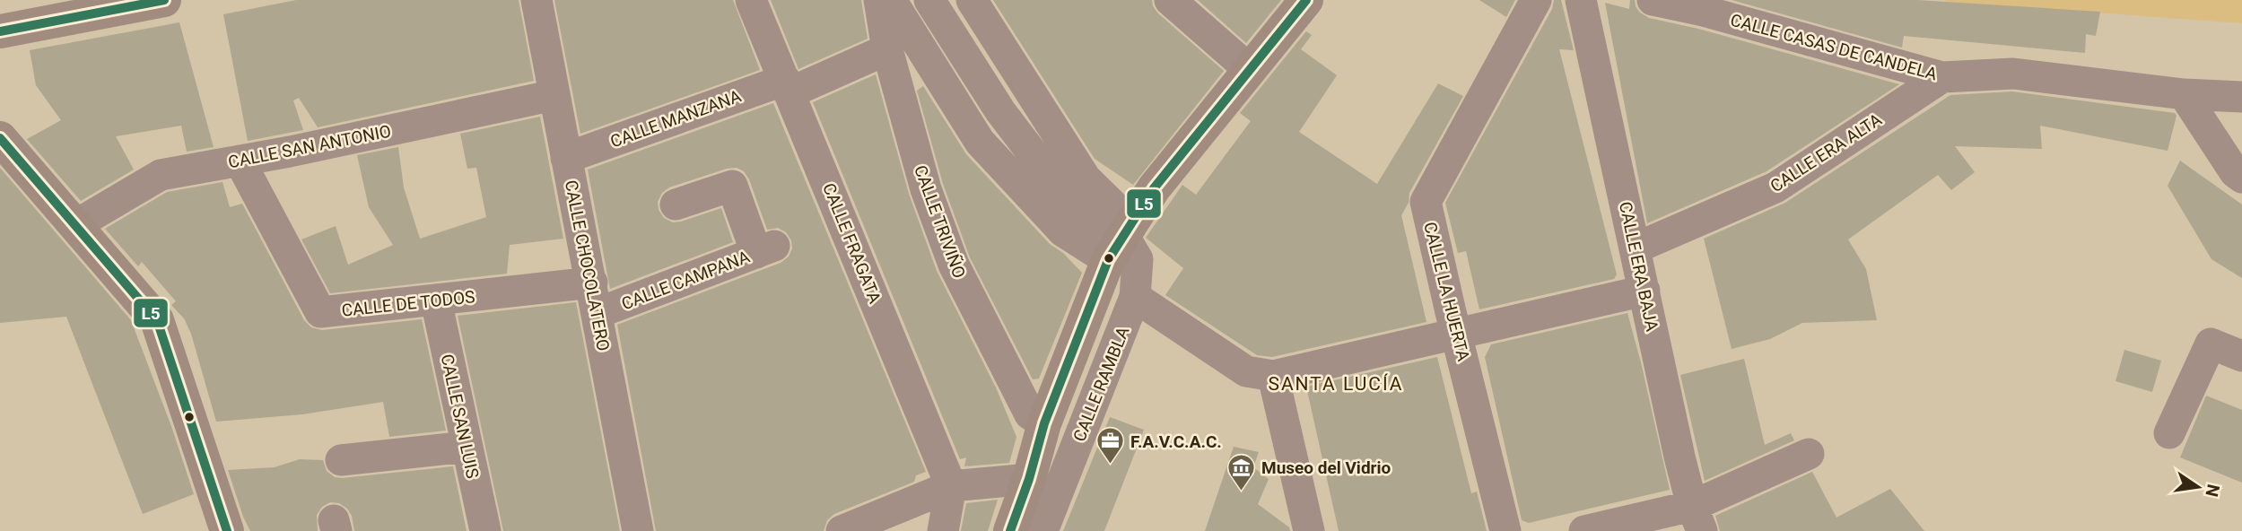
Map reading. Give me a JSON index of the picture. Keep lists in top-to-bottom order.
{
  "streets": {
    "street": [
      "CALLE CASAS DE CANDELA",
      "CALLE MANZANA",
      "CALLE SAN ANTONIO",
      "CALLE ERA ALTA",
      "CALLE TRIVIÑO",
      "CALLE FRAGATA",
      "CALLE CHOCOLATERO",
      "CALLE ERA BAJA",
      "CALLE CAMPANA",
      "CALLE LA HUERTA",
      "CALLE DE TODOS",
      "CALLE RAMBLA",
      "CALLE SAN LUIS"
    ]
  },
  "crossings": [
    ["CALLE CASAS DE CANDELA", "CALLE ERA ALTA"],
    ["CALLE MANZANA", "CALLE TRIVIÑO"],
    ["CALLE MANZANA", "CALLE FRAGATA"],
    ["CALLE MANZANA", "CALLE CHOCOLATERO"],
    ["CALLE SAN ANTONIO", "CALLE CHOCOLATERO"],
    ["CALLE SAN ANTONIO", "CALLE DE TODOS"],
    ["CALLE ERA ALTA", "CALLE ERA BAJA"],
    ["CALLE CHOCOLATERO", "CALLE CAMPANA"],
    ["CALLE CHOCOLATERO", "CALLE DE TODOS"],
    ["CALLE DE TODOS", "CALLE SAN LUIS"]
  ],
  "districts": ["SANTA LUCÍA"],
  "places": {
    "office": ["F.A.V.C.A.C."],
    "museum": ["Museo del Vidrio"]
  },
  "lines": ["transit line L5"],
  "north": "right"
}
